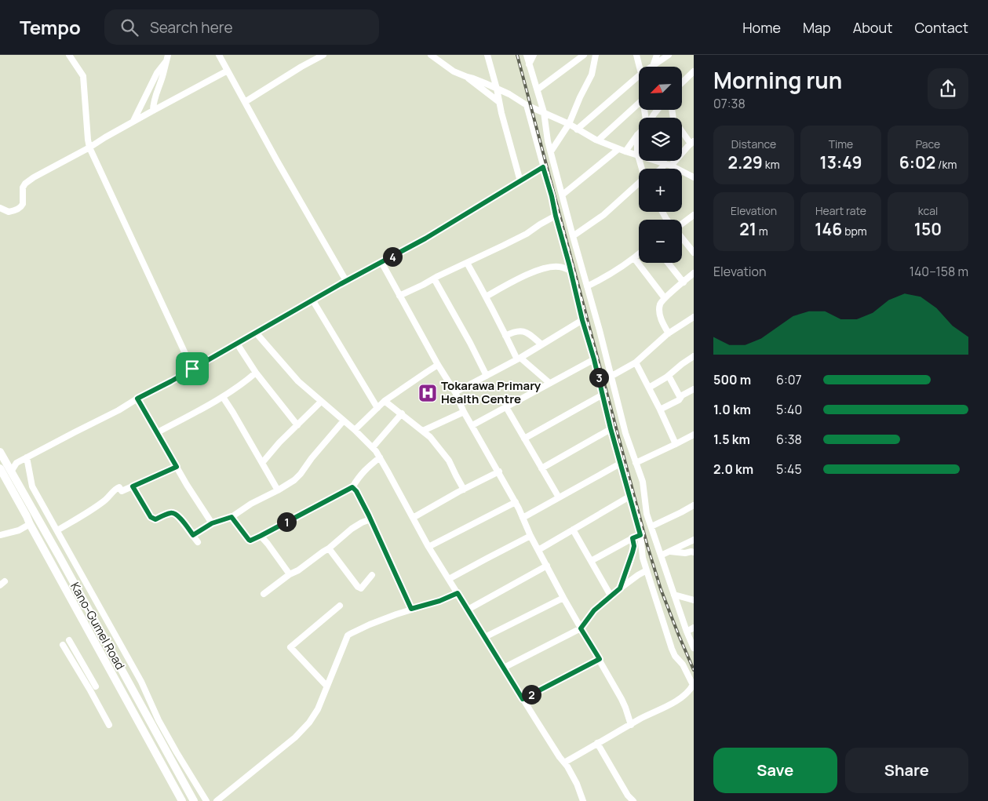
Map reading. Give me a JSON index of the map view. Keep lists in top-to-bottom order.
{
  "streets": {
    "main road": ["Kano-Gumel Road"]
  },
  "places": {
    "hospital": ["Tokarawa Primary Health Centre"]
  },
  "north": "bottom left",
  "page": {
    "header": "Tempo",
    "search": "Search here",
    "nav": [
      "Home",
      "Map",
      "About",
      "Contact"
    ],
    "heading": ["Morning run", "07:38"],
    "map_buttons": ["+", "−"],
    "stats": [
      ["Distance", "2.29 km"],
      ["Time", "13:49"],
      ["Pace", "6:02 /km"],
      ["Elevation", "21 m"],
      ["Heart rate", "146 bpm"],
      ["kcal", "150"]
    ],
    "pins": [
      "4",
      "3",
      "1",
      "2"
    ],
    "chart": ["Elevation", "140–158 m"],
    "list": [
      {
        "name": "500 m",
        "note": "6:07"
      },
      {
        "name": "1.0 km",
        "note": "5:40"
      },
      {
        "name": "1.5 km",
        "note": "6:38"
      },
      {
        "name": "2.0 km",
        "note": "5:45"
      }
    ],
    "buttons": ["Save", "Share"]
  }
}
